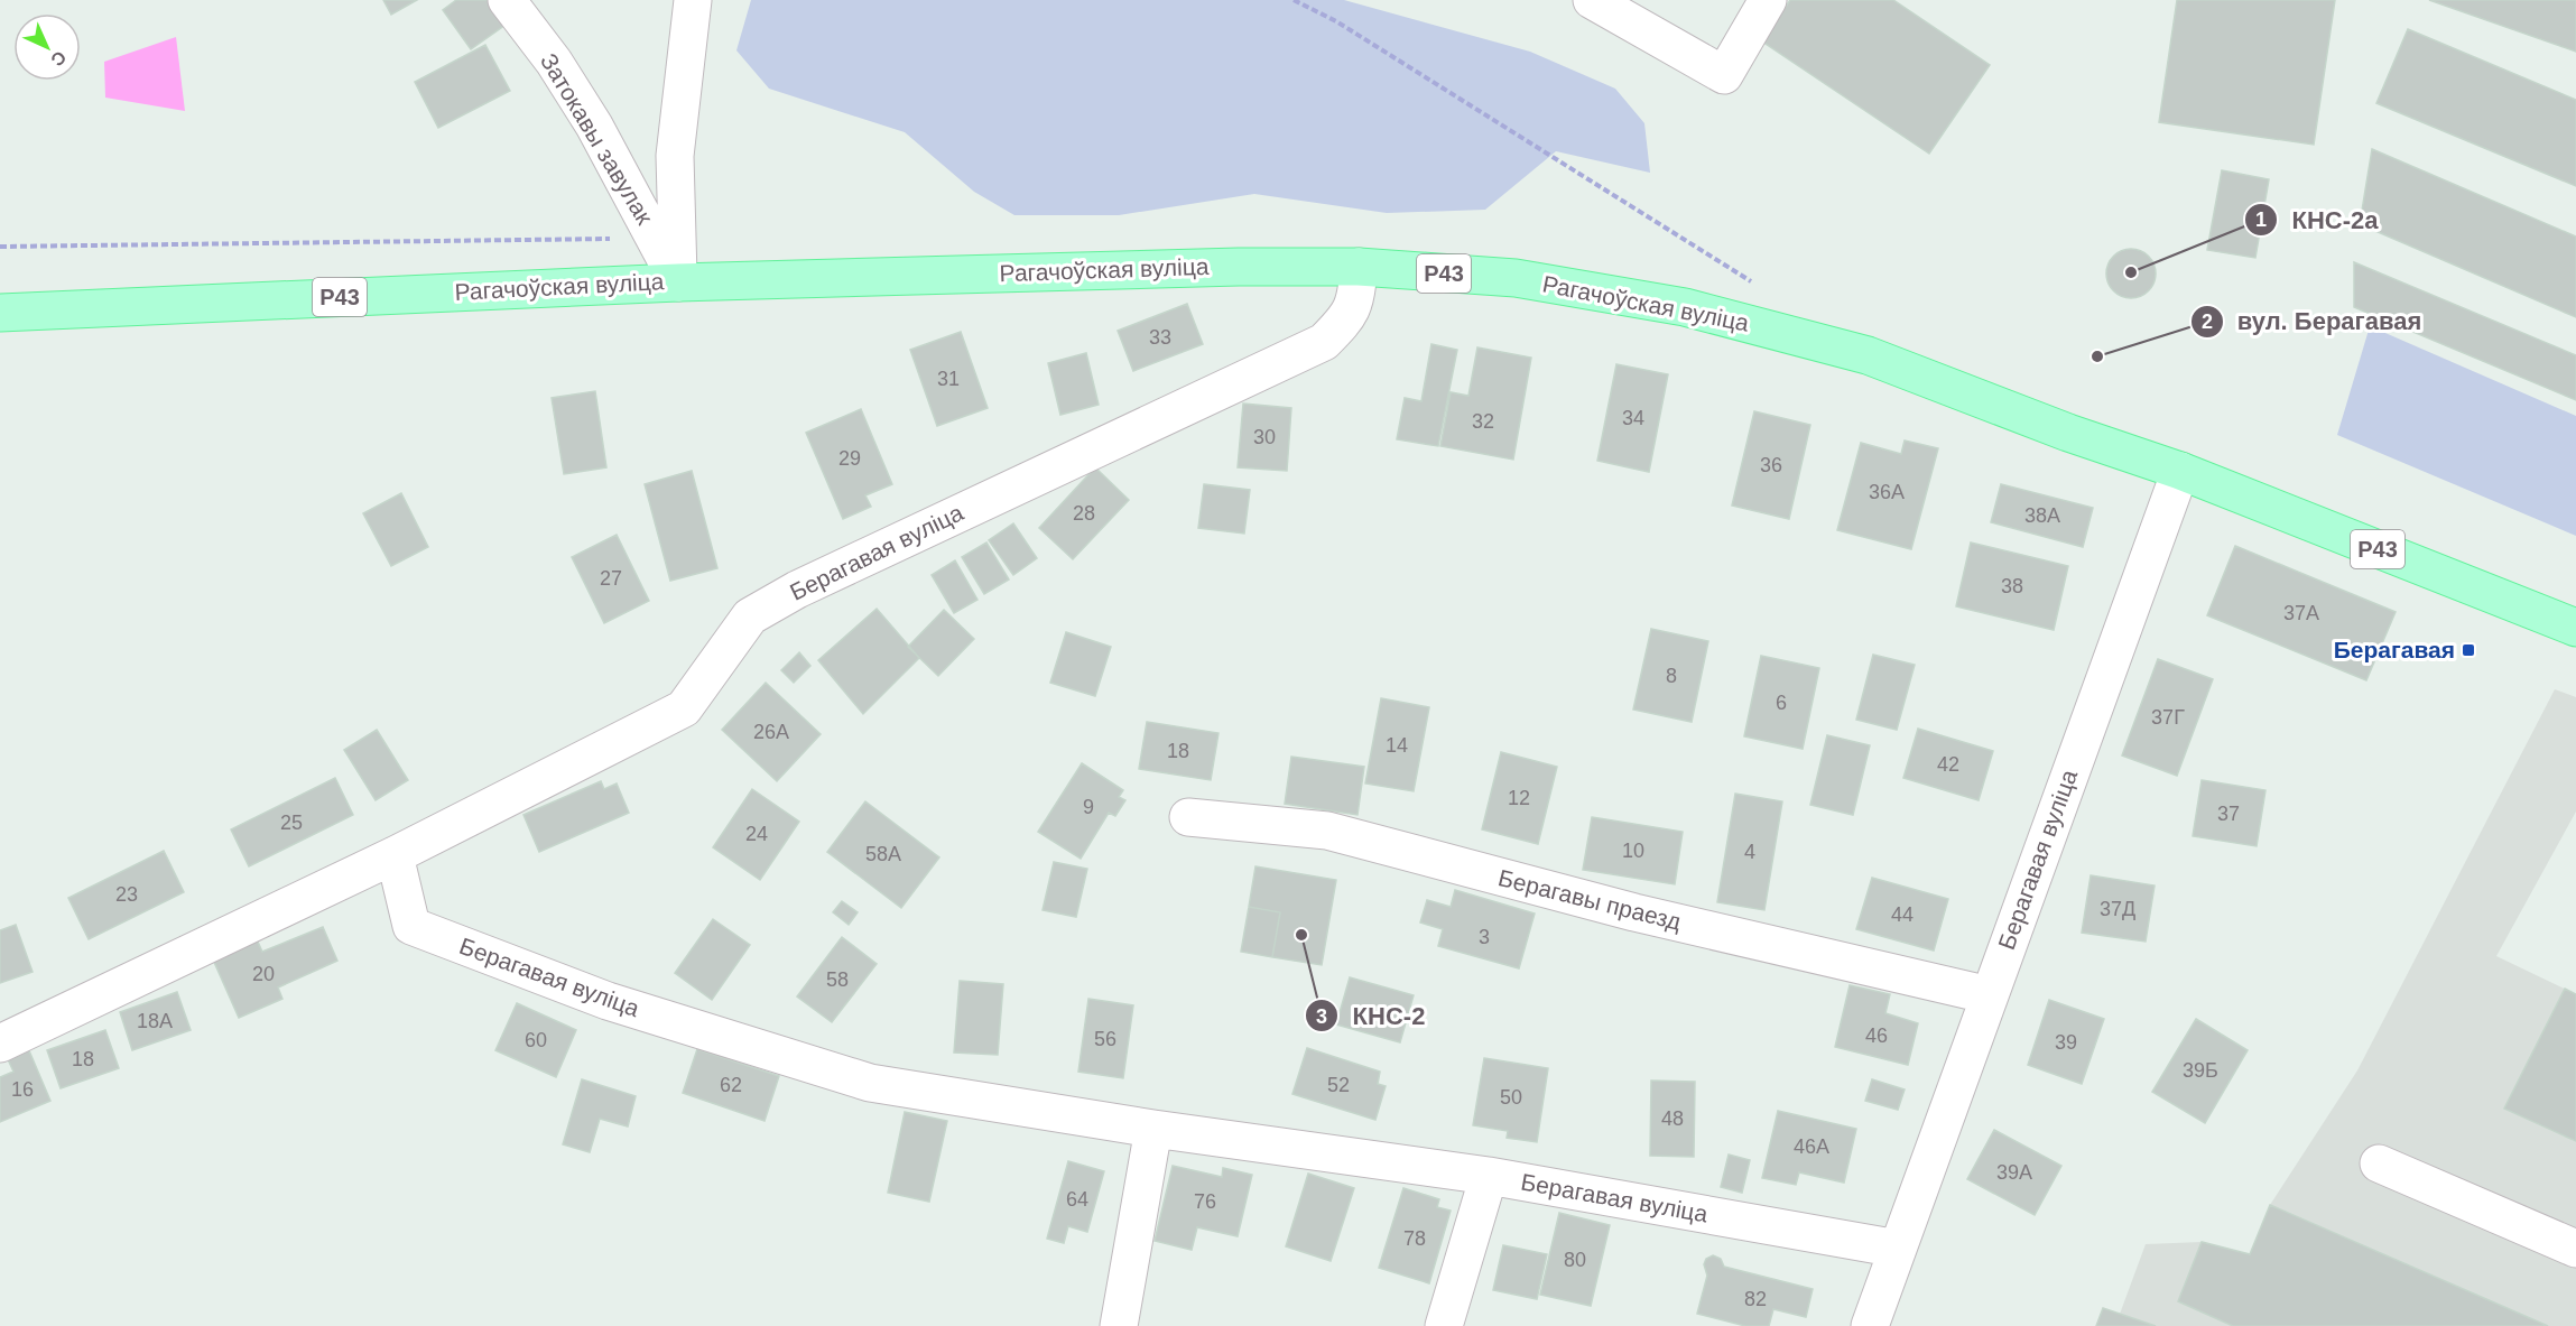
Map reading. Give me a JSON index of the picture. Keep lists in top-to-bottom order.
{
  "streets": {
    "main road": ["Рагачоўская вуліца", "Р43"],
    "street": ["Затокавы завулак", "Берагавая вуліца", "Берагавы праезд"]
  },
  "crossings": [
    ["Затокавы завулак", "Рагачоўская вуліца"],
    ["Рагачоўская вуліца", "Р43"],
    ["Рагачоўская вуліца", "Берагавая вуліца"],
    ["Р43", "Берагавая вуліца"],
    ["Берагавая вуліца", "Берагавы праезд"]
  ],
  "places": {
    "other": ["КНС-2а", "вул. Берагавая", "КНС-2"],
    "transit": ["Берагавая"]
  },
  "house_numbers": [
    "33",
    "31",
    "34",
    "32",
    "30",
    "29",
    "36",
    "36А",
    "28",
    "38А",
    "27",
    "38",
    "37А",
    "8",
    "6",
    "37Г",
    "26А",
    "14",
    "18",
    "42",
    "12",
    "9",
    "37",
    "25",
    "24",
    "10",
    "4",
    "58А",
    "23",
    "37Д",
    "44",
    "3",
    "20",
    "58",
    "18А",
    "46",
    "56",
    "60",
    "39",
    "18",
    "39Б",
    "62",
    "52",
    "16",
    "50",
    "48",
    "46А",
    "39А",
    "64",
    "76",
    "78",
    "80",
    "82"
  ],
  "north": "bottom right"
}
